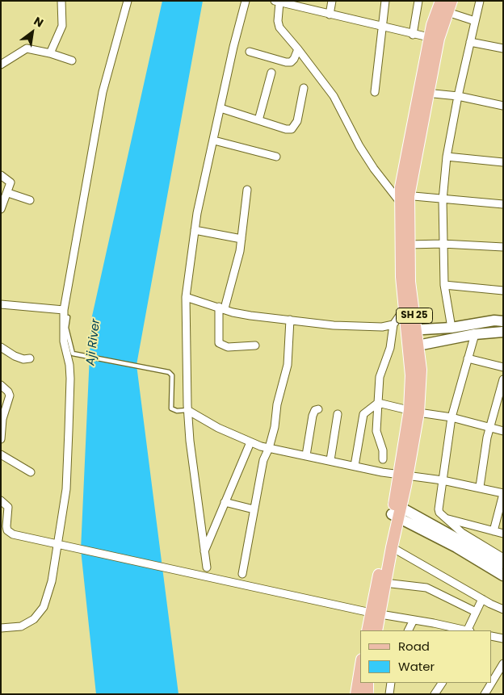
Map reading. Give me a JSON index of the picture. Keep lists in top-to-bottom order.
{
  "streets": {
    "main road": ["SH 25"]
  },
  "water": ["Aji River"],
  "legend": ["Road", "Water"],
  "north": "top right"
}
